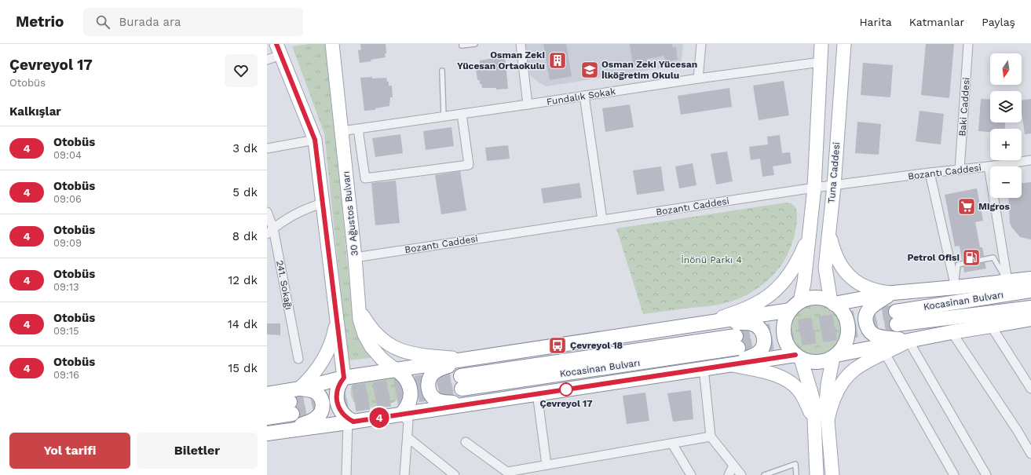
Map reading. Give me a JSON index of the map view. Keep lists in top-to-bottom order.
{
  "streets": {
    "highway": ["Kocasinan Bulvarı"],
    "main road": ["Tuna Caddesi", "30 Ağustos Bulvarı"],
    "street": [
      "Fundalık Sokak",
      "Baki Caddesi",
      "Bozantı Caddesi",
      "241. Sokağı"
    ]
  },
  "crossings": [
    ["Fundalık Sokak", "Tuna Caddesi"],
    ["Fundalık Sokak", "30 Ağustos Bulvarı"],
    ["Baki Caddesi", "Bozantı Caddesi"],
    ["Bozantı Caddesi", "Tuna Caddesi"],
    ["Bozantı Caddesi", "30 Ağustos Bulvarı"]
  ],
  "parks": ["İnönü Parkı 4"],
  "places": {
    "building": ["Osman Zeki Yücesan Ortaokulu"],
    "school or university": ["Osman Zeki Yücesan İlköğretim Okulu"],
    "supermarket": ["Migros"],
    "fuel station": ["Petrol Ofisi"],
    "bus stop": ["Çevreyol 18"],
    "other": ["Çevreyol 17"]
  },
  "lines": ["bus line 4"],
  "north": "bottom",
  "page": {
    "header": "Metrio",
    "search": "Burada ara",
    "nav": ["Harita", "Katmanlar", "Paylaş"],
    "heading": [
      ["Çevreyol 17", "Otobüs"],
      "Kalkışlar"
    ],
    "on_map": "4",
    "map_buttons": ["+", "−"],
    "list": [
      {
        "mark": "4",
        "name": "Otobüs",
        "note": "09:04",
        "value": "3 dk"
      },
      {
        "mark": "4",
        "name": "Otobüs",
        "note": "09:06",
        "value": "5 dk"
      },
      {
        "mark": "4",
        "name": "Otobüs",
        "note": "09:09",
        "value": "8 dk"
      },
      {
        "mark": "4",
        "name": "Otobüs",
        "note": "09:13",
        "value": "12 dk"
      },
      {
        "mark": "4",
        "name": "Otobüs",
        "note": "09:15",
        "value": "14 dk"
      },
      {
        "mark": "4",
        "name": "Otobüs",
        "note": "09:16",
        "value": "15 dk"
      }
    ],
    "buttons": ["Yol tarifi", "Biletler"]
  }
}
